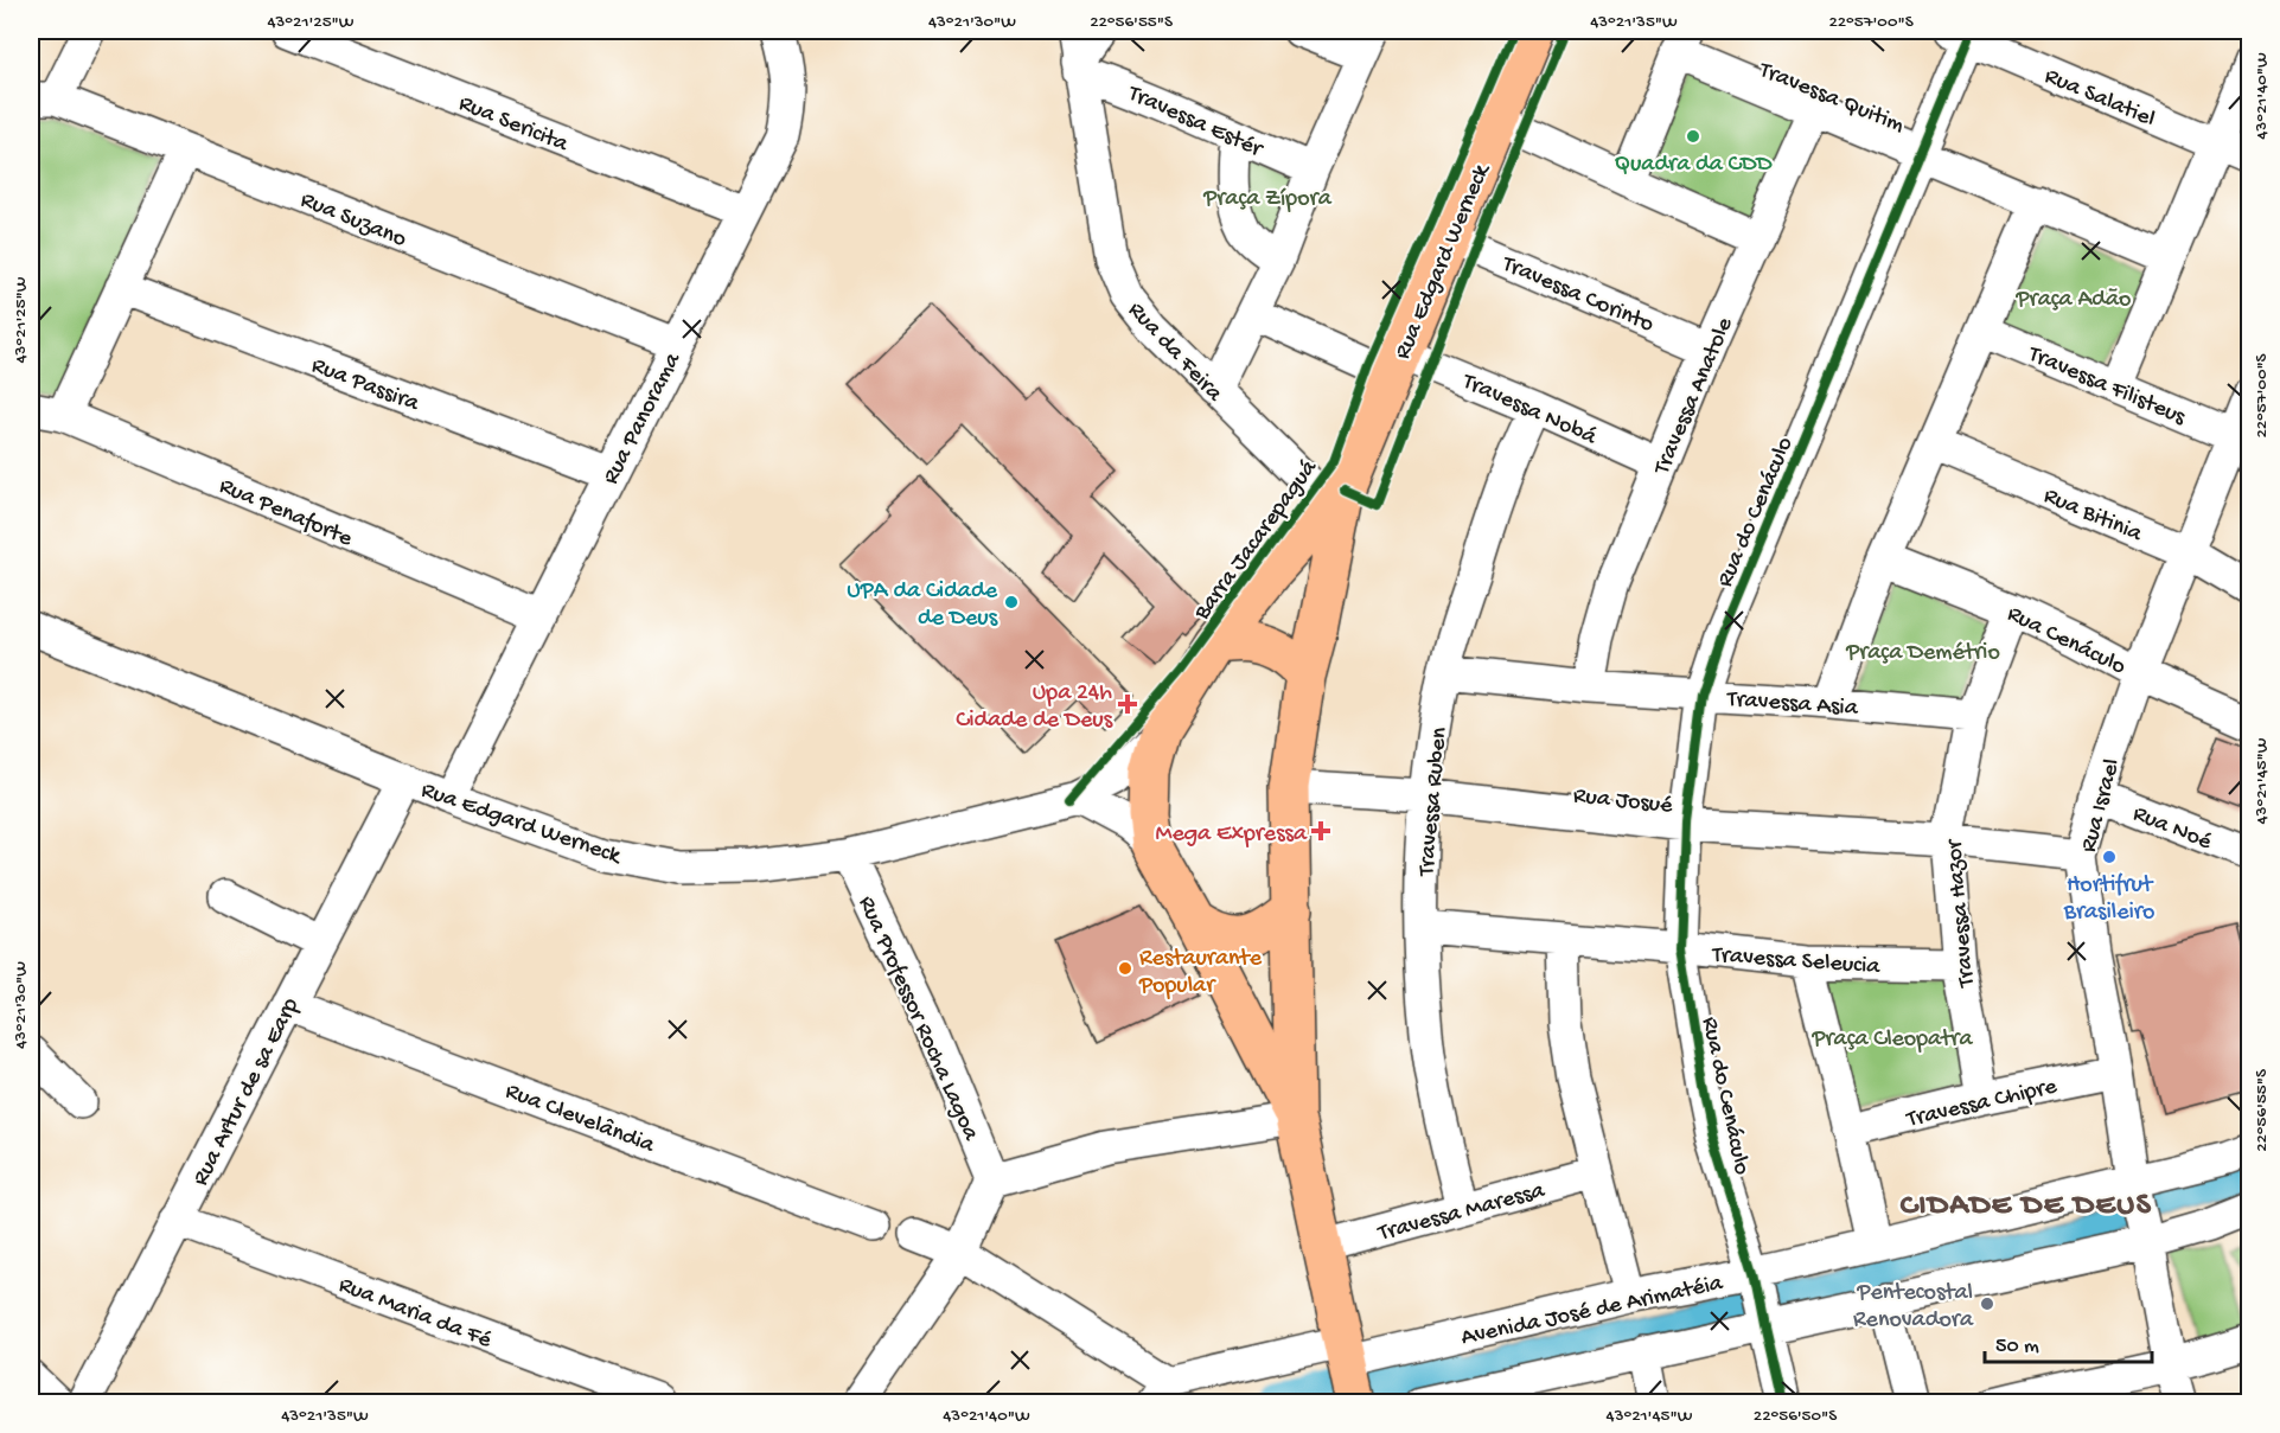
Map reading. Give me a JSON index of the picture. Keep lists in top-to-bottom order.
{
  "streets": {
    "main road": ["Rua Edgard Werneck"],
    "street": [
      "Travessa Quitim",
      "Rua Salatiel",
      "Travessa Estér",
      "Rua Sericita",
      "Rua Suzano",
      "Travessa Corinto",
      "Rua da Feira",
      "Rua Passira",
      "Travessa Filisteus",
      "Travessa Anatole",
      "Travessa Nobá",
      "Rua Panorama",
      "Rua Penaforte",
      "Rua do Cenáculo",
      "Rua Bitinia",
      "Rua Cenáculo",
      "Travessa Asia",
      "Rua Josué",
      "Travessa Ruben",
      "Rua Israel",
      "Rua Noé",
      "Travessa Hazor",
      "Travessa Seleucia",
      "Rua Professor Rocha Lagoa",
      "Rua Artur de sa Earp",
      "Travessa Chipre",
      "Rua Clevelândia",
      "Travessa Maressa",
      "Avenida José de Arimatéia",
      "Rua Maria da Fé"
    ],
    "cycle path": ["Barra Jacarepaguá"]
  },
  "crossings": [
    ["Travessa Quitim", "Travessa Anatole"],
    ["Travessa Quitim", "Rua do Cenáculo"],
    ["Rua Salatiel", "Rua do Cenáculo"],
    ["Travessa Estér", "Rua da Feira"],
    ["Rua Sericita", "Rua Panorama"],
    ["Rua Suzano", "Rua Panorama"],
    ["Rua Edgard Werneck", "Travessa Corinto"],
    ["Rua Edgard Werneck", "Rua da Feira"],
    ["Rua Edgard Werneck", "Travessa Nobá"],
    ["Rua Edgard Werneck", "Rua Panorama"],
    ["Rua Edgard Werneck", "Rua Professor Rocha Lagoa"],
    ["Rua Edgard Werneck", "Rua Artur de sa Earp"],
    ["Travessa Corinto", "Travessa Anatole"],
    ["Rua Passira", "Rua Panorama"],
    ["Travessa Filisteus", "Rua Israel"],
    ["Travessa Anatole", "Travessa Nobá"],
    ["Travessa Anatole", "Travessa Asia"],
    ["Travessa Nobá", "Travessa Ruben"],
    ["Rua Panorama", "Rua Penaforte"],
    ["Rua do Cenáculo", "Travessa Asia"],
    ["Rua do Cenáculo", "Rua Josué"],
    ["Rua do Cenáculo", "Travessa Seleucia"],
    ["Rua do Cenáculo", "Avenida José de Arimatéia"],
    ["Rua Bitinia", "Rua Israel"],
    ["Rua Cenáculo", "Rua Israel"],
    ["Rua Cenáculo", "Travessa Hazor"],
    ["Travessa Asia", "Travessa Ruben"],
    ["Travessa Asia", "Travessa Hazor"],
    ["Rua Josué", "Travessa Ruben"],
    ["Rua Josué", "Rua Israel"],
    ["Rua Josué", "Travessa Hazor"],
    ["Travessa Ruben", "Travessa Seleucia"],
    ["Travessa Ruben", "Travessa Maressa"],
    ["Rua Israel", "Rua Noé"],
    ["Rua Israel", "Travessa Chipre"],
    ["Rua Israel", "Avenida José de Arimatéia"],
    ["Travessa Hazor", "Travessa Seleucia"],
    ["Travessa Hazor", "Travessa Chipre"],
    ["Rua Artur de sa Earp", "Rua Clevelândia"],
    ["Rua Artur de sa Earp", "Rua Maria da Fé"]
  ],
  "districts": ["CIDADE DE DEUS"],
  "parks": [
    "Praça Zípora",
    "Praça Adão",
    "Praça Demétrio",
    "Praça Cleopatra"
  ],
  "places": {
    "other": [
      "Quadra da CDD",
      "UPA da Cidade de Deus",
      "Hortifrut Brasileiro",
      "Restaurante Popular",
      "Pentecostal Renovadora"
    ],
    "health": ["Upa 24h Cidade de Deus", "Mega Expressa"]
  },
  "scale_bar": "50 m",
  "coordinates": [
    "43°21'25\"W",
    "43°21'30\"W",
    "22°56'55\"S",
    "43°21'35\"W",
    "22°57'00\"S",
    "43°21'40\"W",
    "43°21'45\"W",
    "22°56'50\"S"
  ]
}
